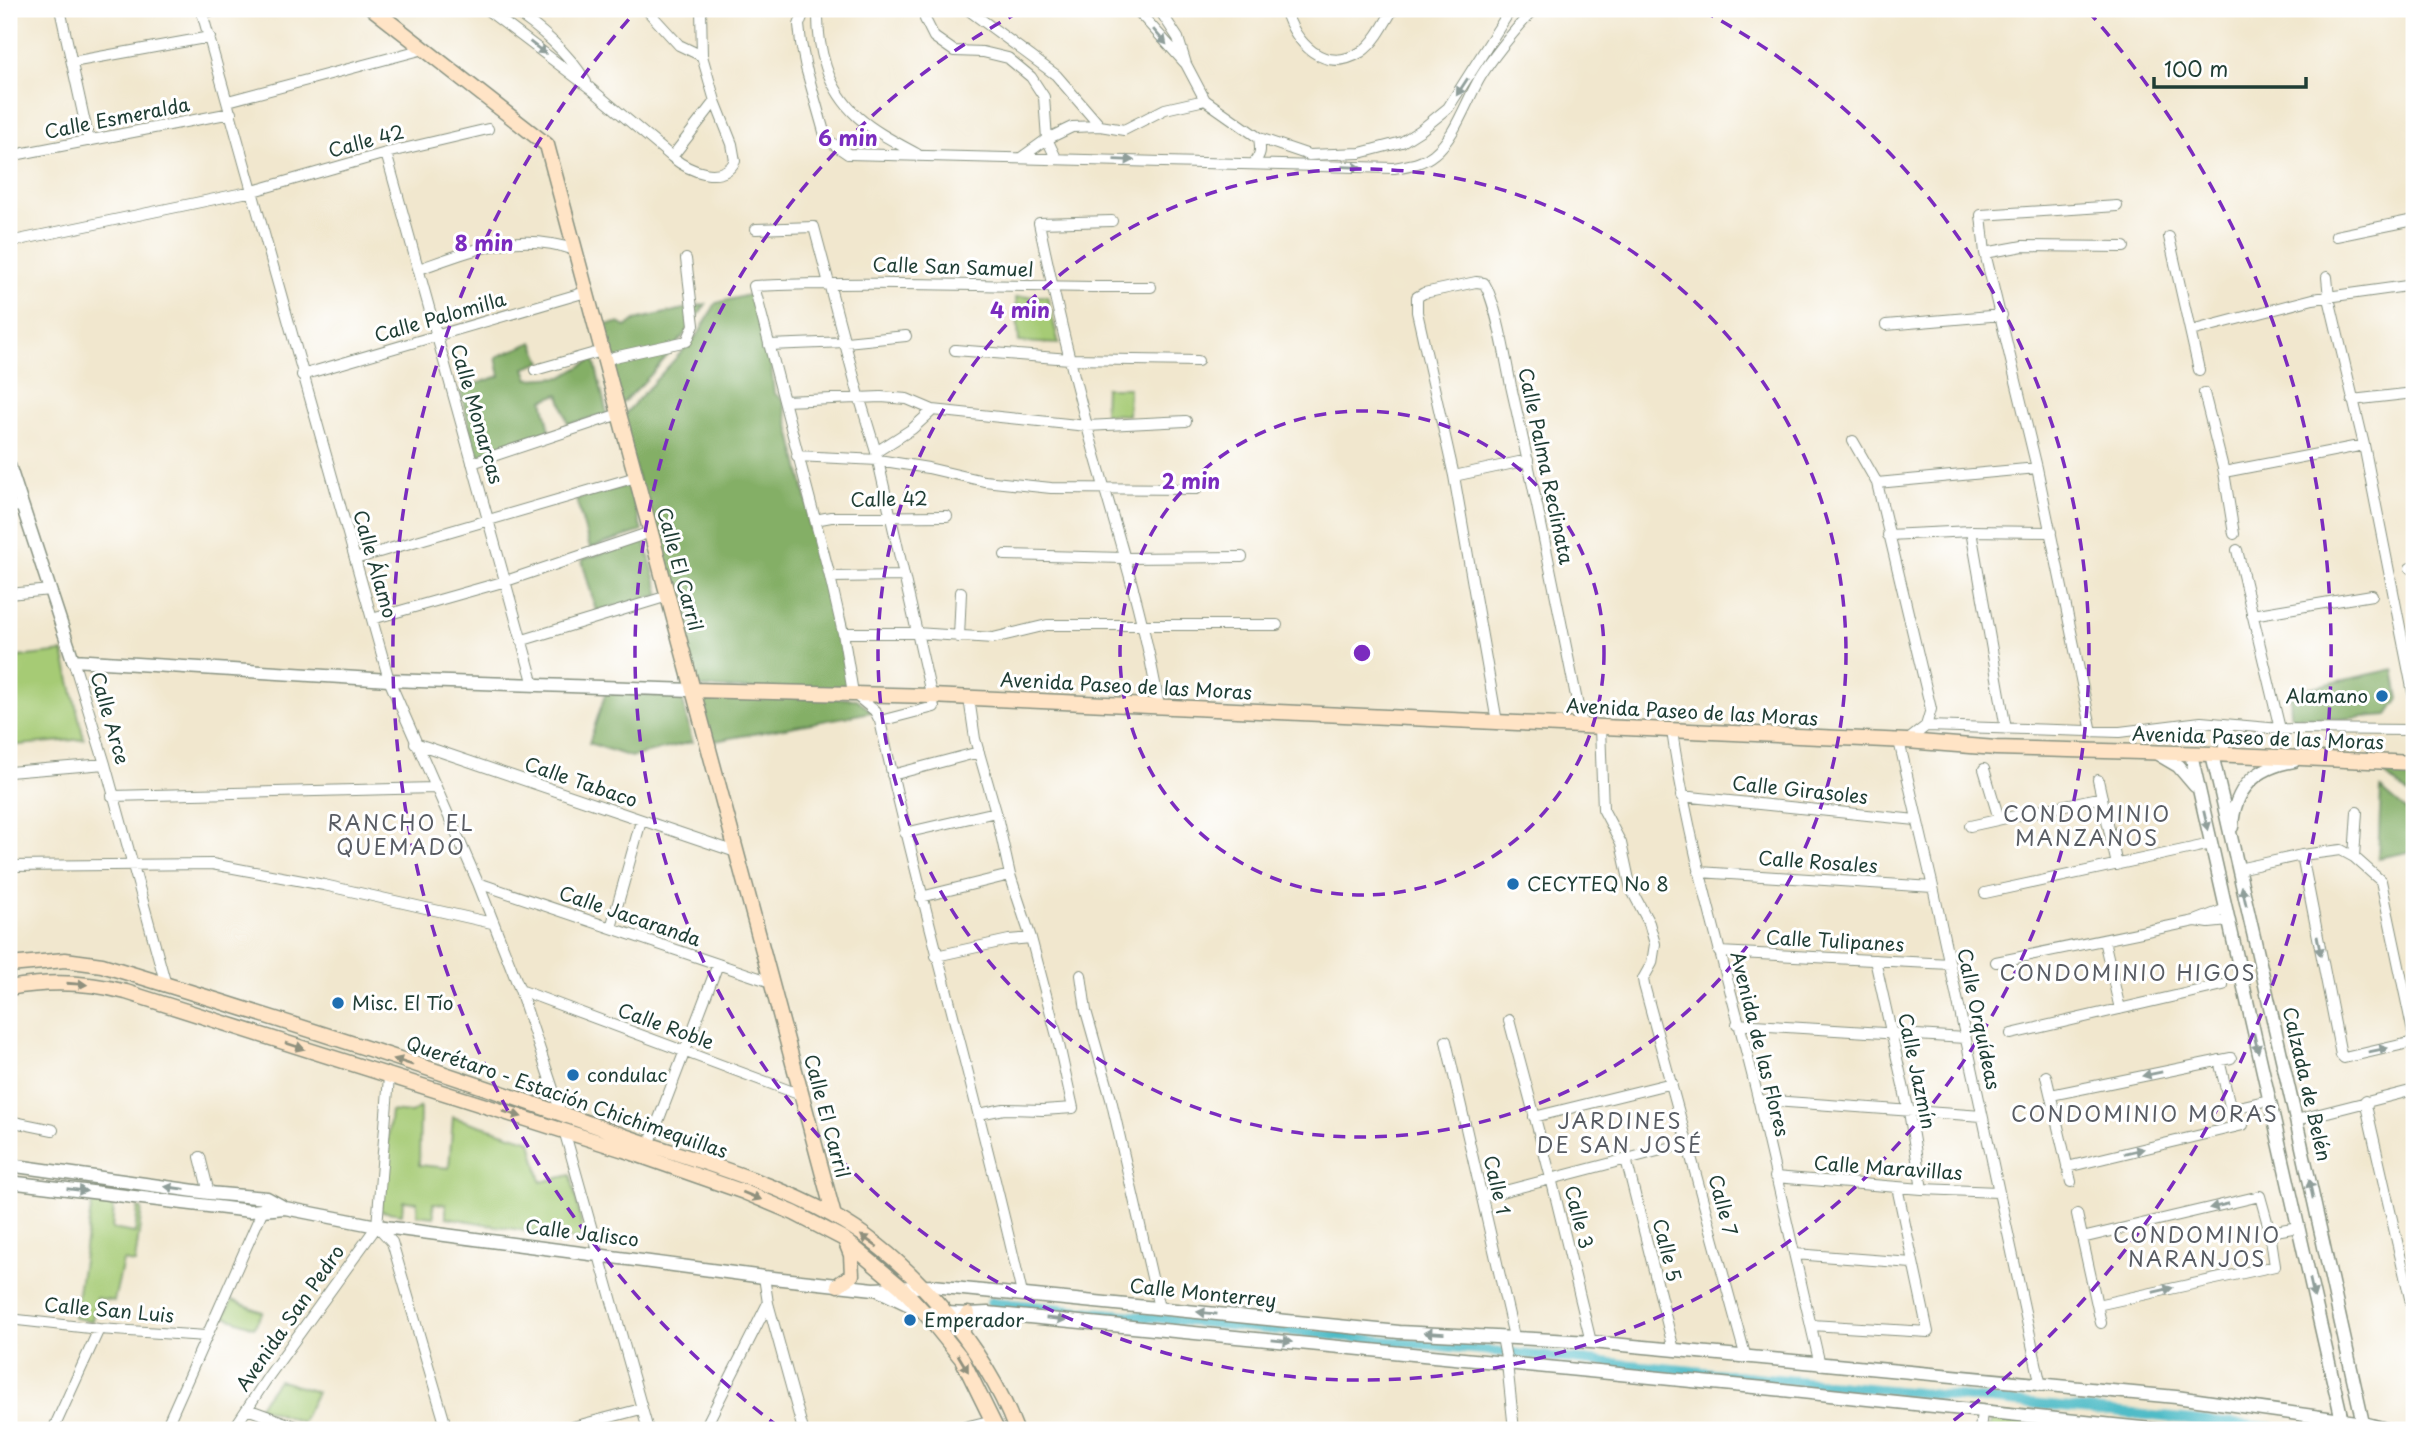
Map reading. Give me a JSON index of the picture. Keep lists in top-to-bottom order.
{
  "streets": {
    "main road": ["Calle El Carril", "Avenida Paseo de las Moras", "Querétaro - Estación Chichimequillas"],
    "street": [
      "Calle Esmeralda",
      "Calle 42",
      "Calle San Samuel",
      "Calle Palomilla",
      "Calle Monarcas",
      "Calle Palma Reclinata",
      "Calle Álamo",
      "Calle Arce",
      "Calle Tabaco",
      "Calle Girasoles",
      "Calle Rosales",
      "Calle Jacaranda",
      "Calle Tulipanes",
      "Calle Orquídeas",
      "Calle Roble",
      "Avenida de las Flores",
      "Calle Jazmín",
      "Calzada de Belén",
      "Calle Maravillas",
      "Calle 1",
      "Calle 7",
      "Calle 3",
      "Calle Jalisco",
      "Calle 5",
      "Calle Monterrey",
      "Calle San Luis",
      "Avenida San Pedro"
    ]
  },
  "crossings": [
    ["Calle Esmeralda", "Calle Álamo"],
    ["Calle 42", "Calle Monarcas"],
    ["Calle 42", "Calle Álamo"],
    ["Calle Palomilla", "Calle Monarcas"],
    ["Calle Palomilla", "Calle Álamo"],
    ["Calle Palomilla", "Calle El Carril"],
    ["Calle Palma Reclinata", "Avenida Paseo de las Moras"],
    ["Calle Álamo", "Calle Tabaco"],
    ["Calle Álamo", "Calle Jacaranda"],
    ["Calle Álamo", "Calle Roble"],
    ["Calle Álamo", "Querétaro - Estación Chichimequillas"],
    ["Calle El Carril", "Avenida Paseo de las Moras"],
    ["Calle El Carril", "Calle Tabaco"],
    ["Calle El Carril", "Calle Jacaranda"],
    ["Calle El Carril", "Calle Roble"],
    ["Calle El Carril", "Querétaro - Estación Chichimequillas"],
    ["Avenida Paseo de las Moras", "Calle Orquídeas"],
    ["Avenida Paseo de las Moras", "Avenida de las Flores"],
    ["Avenida Paseo de las Moras", "Calzada de Belén"],
    ["Avenida Paseo de las Moras", "Calle 7"],
    ["Calle Arce", "Querétaro - Estación Chichimequillas"],
    ["Calle Girasoles", "Calle Orquídeas"],
    ["Calle Girasoles", "Avenida de las Flores"],
    ["Calle Rosales", "Calle Orquídeas"],
    ["Calle Rosales", "Avenida de las Flores"],
    ["Calle Tulipanes", "Calle Orquídeas"],
    ["Calle Tulipanes", "Avenida de las Flores"],
    ["Calle Tulipanes", "Calle Jazmín"],
    ["Calle Orquídeas", "Calle Maravillas"],
    ["Calle Orquídeas", "Calle Monterrey"],
    ["Avenida de las Flores", "Calle Maravillas"],
    ["Avenida de las Flores", "Calle Monterrey"],
    ["Calle Jazmín", "Calle Maravillas"],
    ["Calzada de Belén", "Calle Monterrey"],
    ["Querétaro - Estación Chichimequillas", "Calle Jalisco"],
    ["Querétaro - Estación Chichimequillas", "Calle Monterrey"],
    ["Calle 1", "Calle Monterrey"],
    ["Calle 7", "Calle Monterrey"],
    ["Calle 3", "Calle Monterrey"],
    ["Calle Jalisco", "Calle Monterrey"],
    ["Calle Jalisco", "Avenida San Pedro"],
    ["Calle 5", "Calle Monterrey"]
  ],
  "districts": [
    "CONDOMINIO MANZANOS",
    "RANCHO EL QUEMADO",
    "CONDOMINIO HIGOS",
    "CONDOMINIO MORAS",
    "JARDINES DE SAN JOSÉ",
    "CONDOMINIO NARANJOS"
  ],
  "places": [
    "Alamano",
    "CECYTEQ No 8",
    "Misc. El Tío",
    "condulac",
    "Emperador"
  ],
  "scale_bar": "100 m",
  "rings": [
    "6 min",
    "8 min",
    "4 min",
    "2 min"
  ]
}
